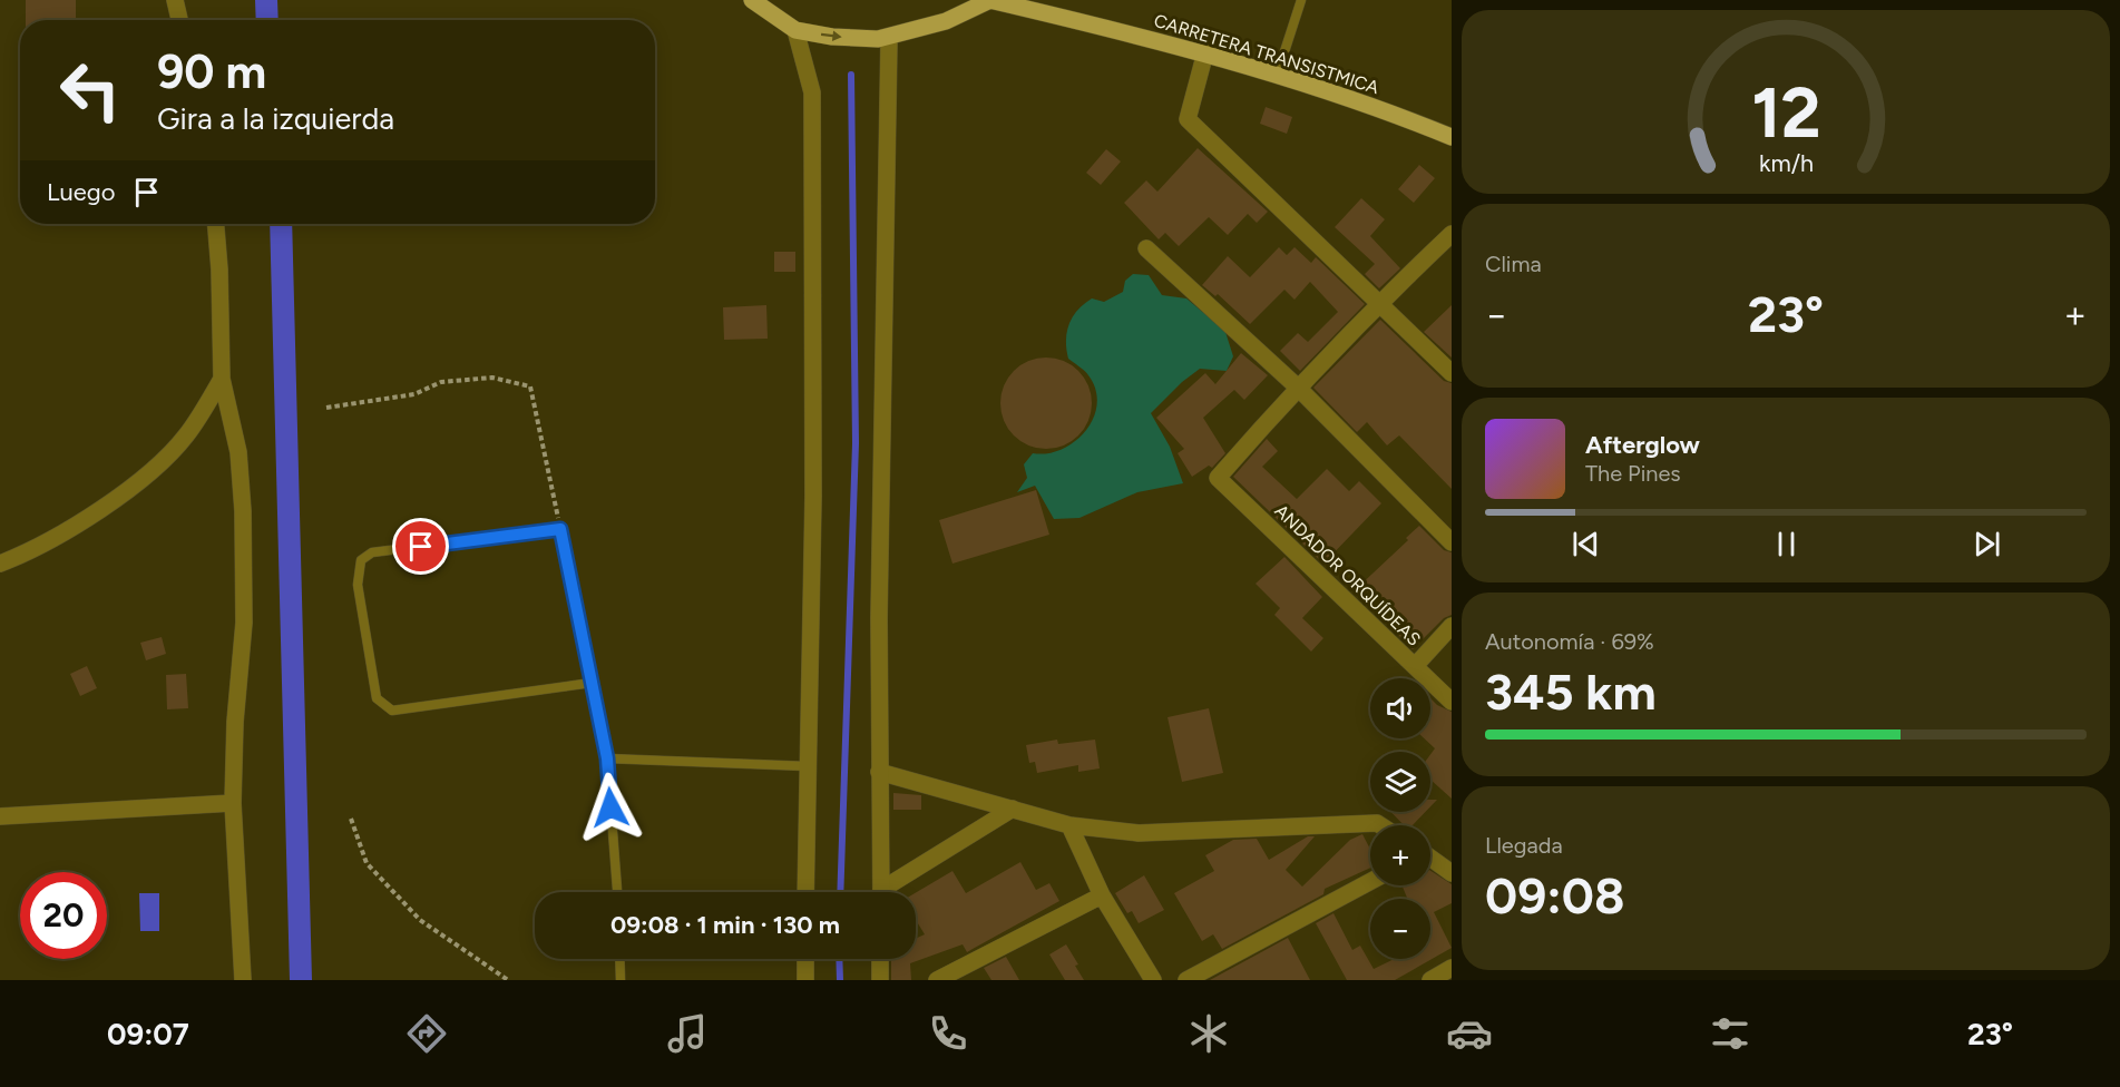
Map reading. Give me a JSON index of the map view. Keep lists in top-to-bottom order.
{
  "streets": {
    "main road": ["CARRETERA TRANSISTMICA"],
    "street": ["ANDADOR ORQUÍDEAS"]
  },
  "page": {
    "turn": ["90 m", "Gira a la izquierda"],
    "then": "Luego",
    "tile": [
      "Clima",
      ["Autonomía · 69%", "345 km"],
      ["Llegada", "09:08"]
    ],
    "heat": ["−", "23°", "+"],
    "song": ["Afterglow", "The Pines"],
    "map_buttons": ["+", "−"],
    "limit": "20",
    "trip": "09:08 · 1 min · 130 m",
    "tabs": ["09:07", "23°"],
    "gauge": ["12", "km/h"]
  }
}
